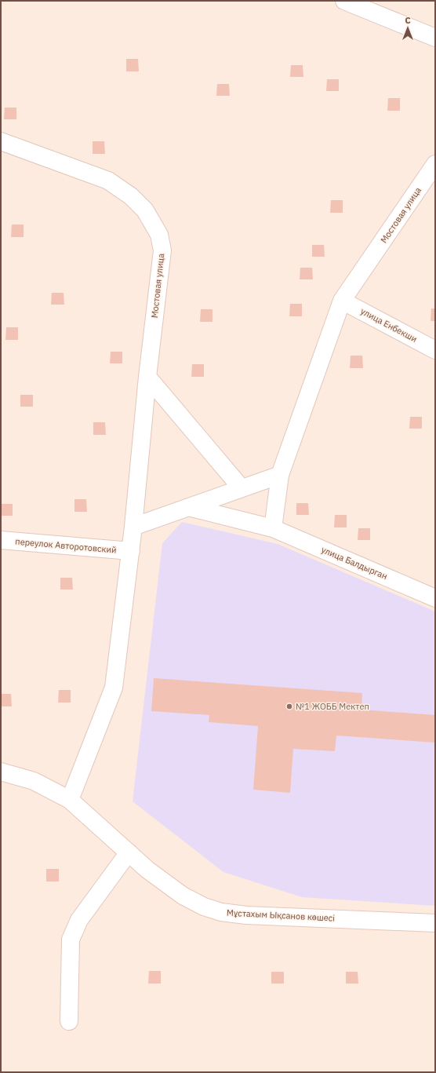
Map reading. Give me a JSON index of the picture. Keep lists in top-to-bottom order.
{
  "streets": {
    "street": [
      "Мостовая улица",
      "улица Енбекши",
      "переулок Авторотовский",
      "улица Балдырган",
      "Мұстахым Ықсанов көшесі"
    ]
  },
  "crossings": [
    ["Мостовая улица", "улица Енбекши"],
    ["Мостовая улица", "переулок Авторотовский"],
    ["Мостовая улица", "улица Балдырган"],
    ["Мостовая улица", "Мұстахым Ықсанов көшесі"]
  ],
  "places": ["№1 ЖОББ Мектеп"],
  "north": "top"
}
